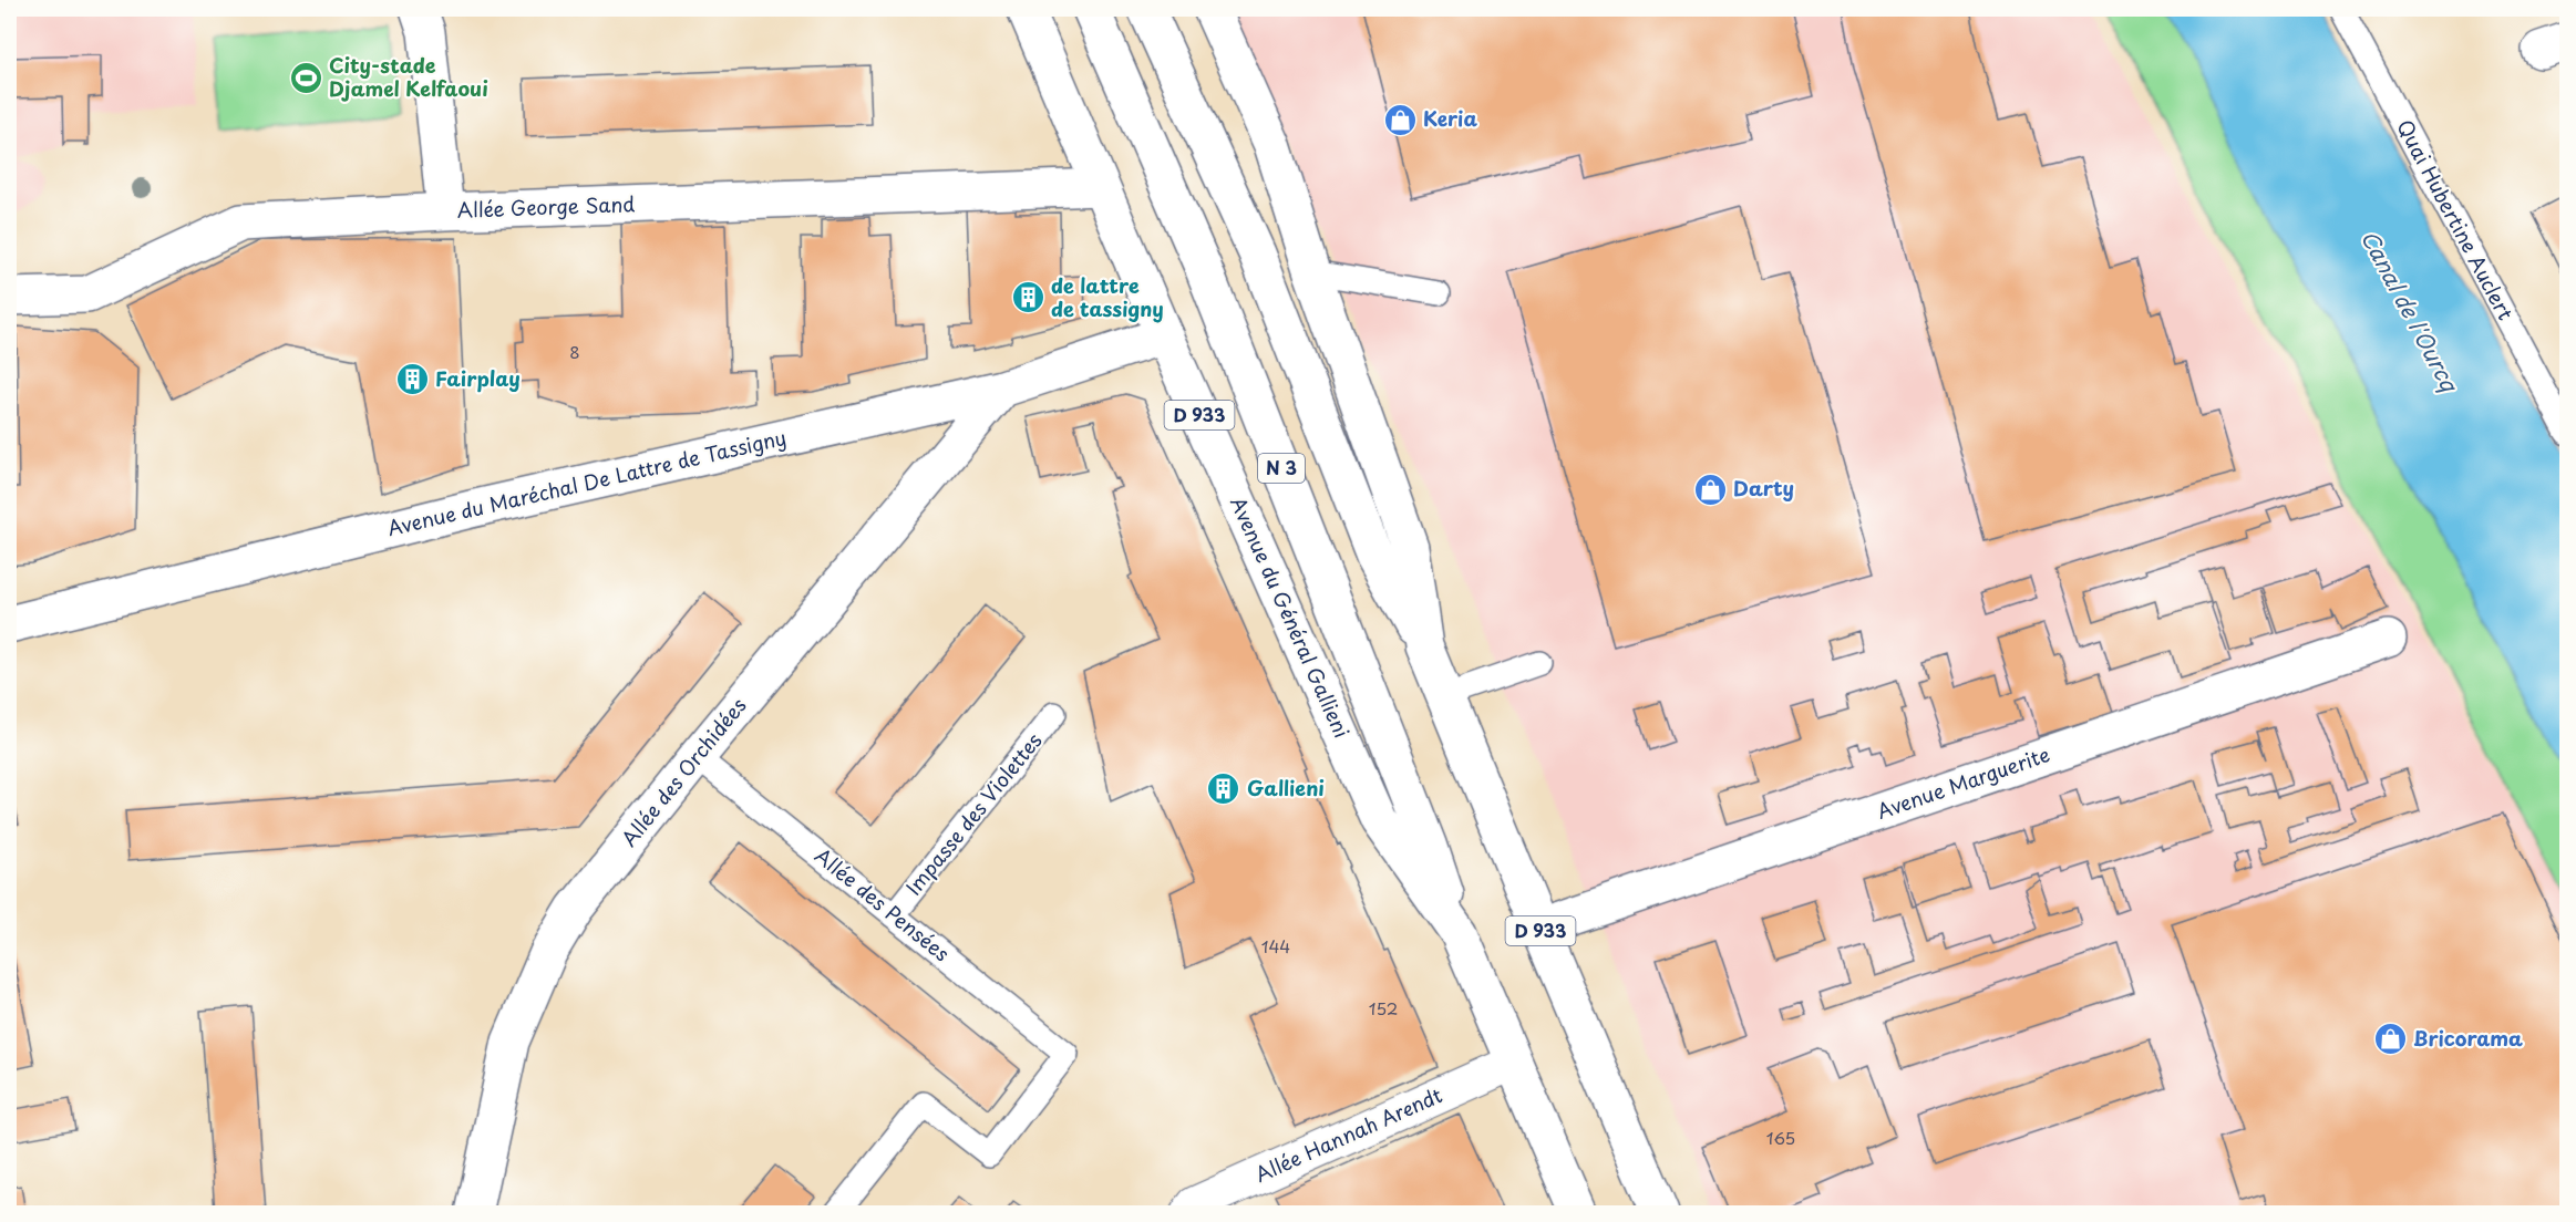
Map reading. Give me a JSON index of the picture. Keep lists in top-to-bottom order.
{
  "streets": {
    "street": [
      "Allée George Sand",
      "D 933",
      "N 3",
      "Avenue du Maréchal De Lattre de Tassigny",
      "Avenue du Général Gallieni",
      "Allée des Orchidées",
      "Avenue Marguerite",
      "Allée Hannah Arendt"
    ],
    "lane": ["Quai Hubertine Auclert", "Impasse des Violettes", "Allée des Pensées"]
  },
  "crossings": [
    ["Allée George Sand", "Avenue du Général Gallieni"],
    ["D 933", "Avenue Marguerite"],
    ["N 3", "Avenue du Général Gallieni"],
    ["Avenue du Maréchal De Lattre de Tassigny", "Avenue du Général Gallieni"],
    ["Avenue du Maréchal De Lattre de Tassigny", "Allée des Orchidées"],
    ["Avenue du Général Gallieni", "Allée Hannah Arendt"],
    ["Allée des Orchidées", "Allée des Pensées"],
    ["Impasse des Violettes", "Allée des Pensées"]
  ],
  "water": ["Canal de l'Ourcq"],
  "places": {
    "sports": ["City-stade Djamel Kelfaoui"],
    "shop": ["Keria", "Darty", "Bricorama"],
    "building": ["de lattre de tassigny", "Fairplay", "Gallieni"]
  },
  "house_numbers": [
    "8",
    "144",
    "152",
    "165"
  ]
}
